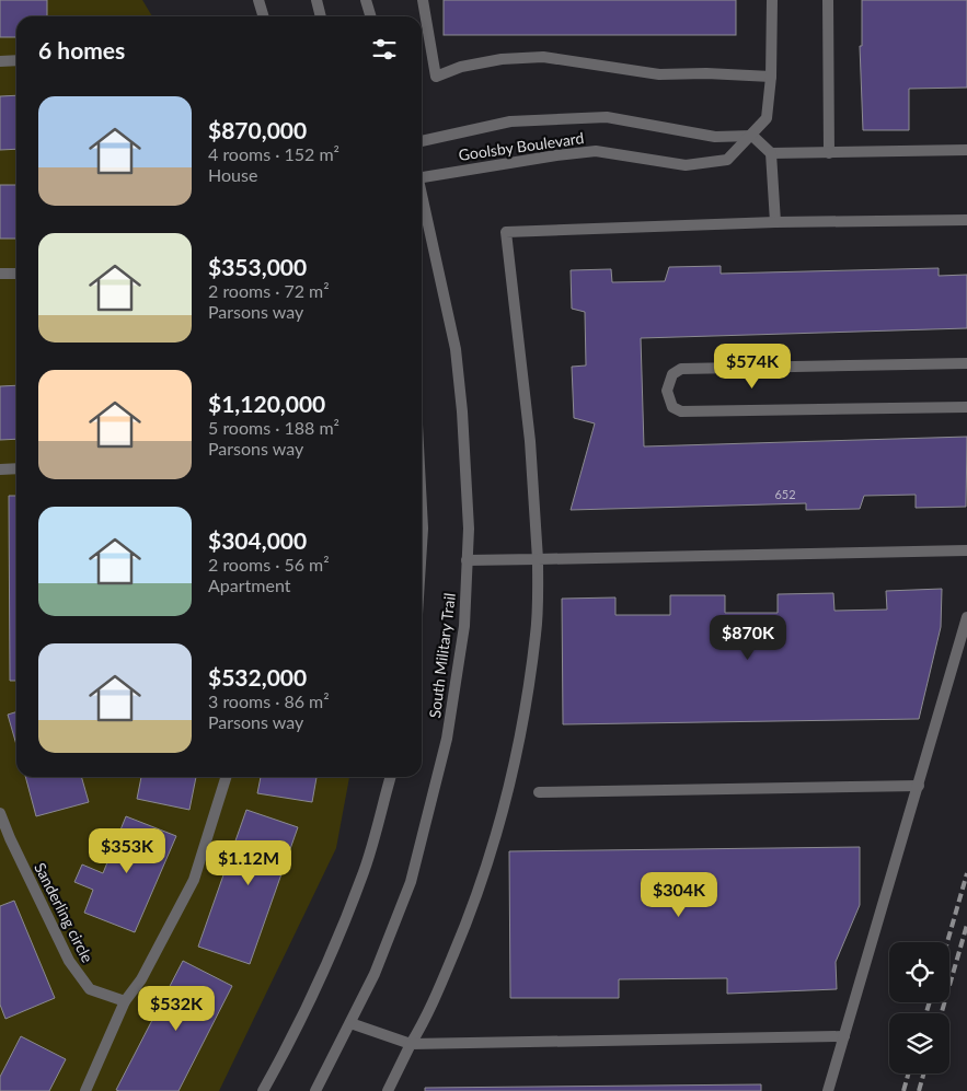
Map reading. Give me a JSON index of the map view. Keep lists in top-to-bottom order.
{
  "streets": {
    "street": ["Goolsby Boulevard", "South Military Trail", "Sanderling circle"]
  },
  "house_numbers": ["652"],
  "page": {
    "heading": "6 homes",
    "list": [
      {
        "name": "$870,000",
        "note": "4 rooms · 152 m² · House"
      },
      {
        "name": "$353,000",
        "note": "2 rooms · 72 m² · Parsons way"
      },
      {
        "name": "$1,120,000",
        "note": "5 rooms · 188 m² · Parsons way"
      },
      {
        "name": "$304,000",
        "note": "2 rooms · 56 m² · Apartment"
      },
      {
        "name": "$532,000",
        "note": "3 rooms · 86 m² · Parsons way"
      }
    ],
    "price": [
      "$574K",
      "$870K",
      "$353K",
      "$1.12M",
      "$304K",
      "$532K"
    ]
  }
}
